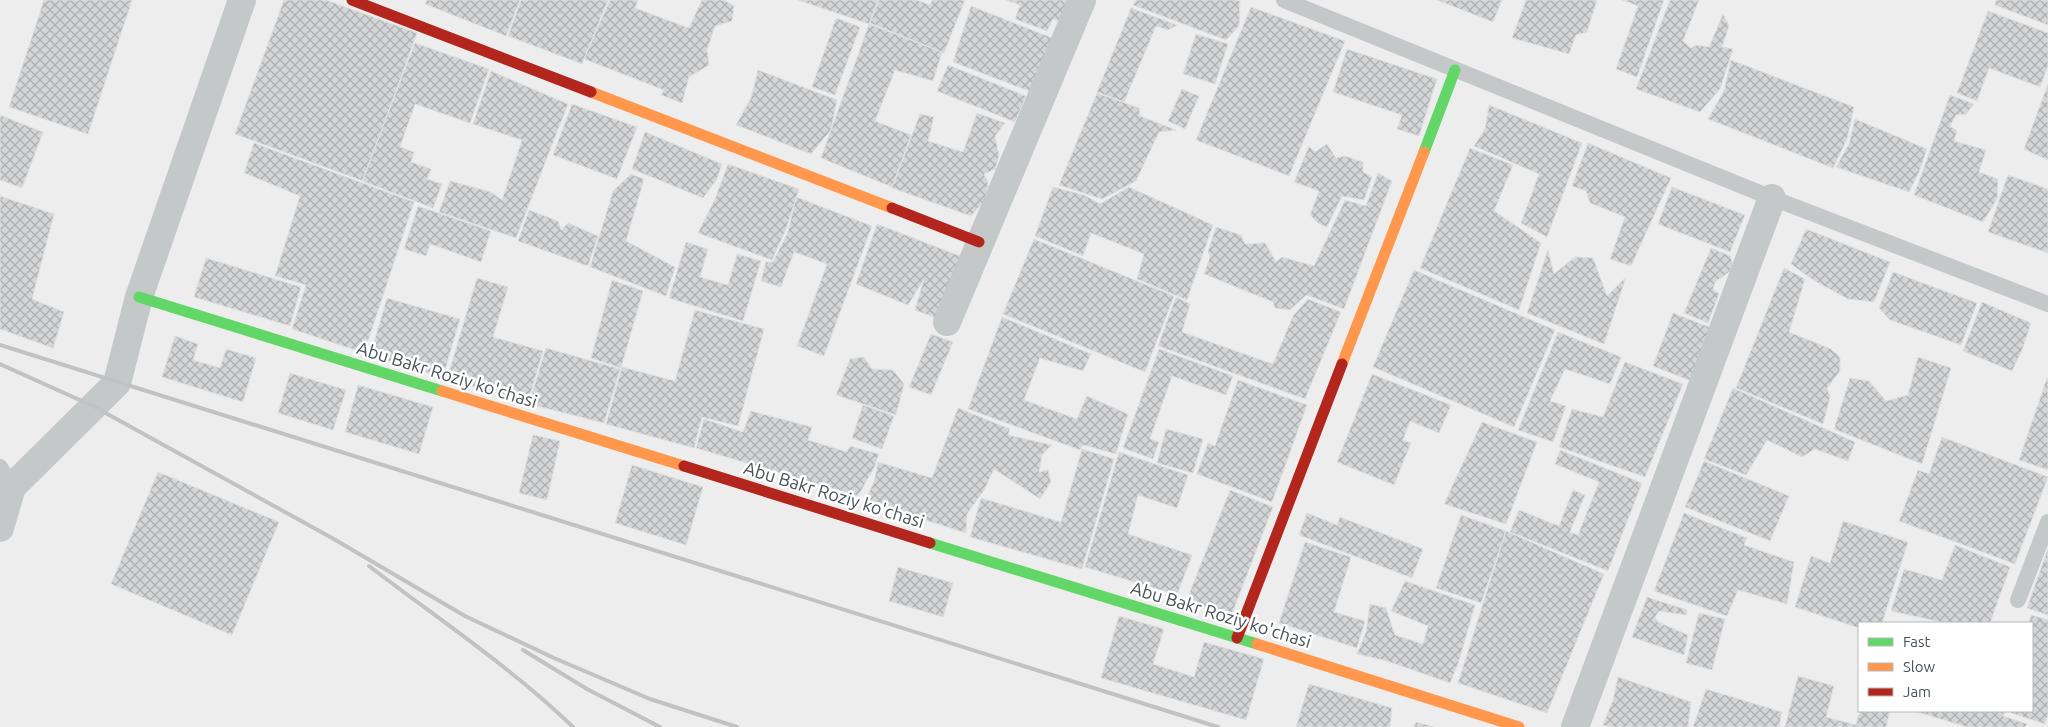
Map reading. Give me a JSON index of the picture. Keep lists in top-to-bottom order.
{
  "streets": {
    "street": ["Abu Bakr Roziy ko'chasi"]
  },
  "legend": ["Fast", "Slow", "Jam"]
}
